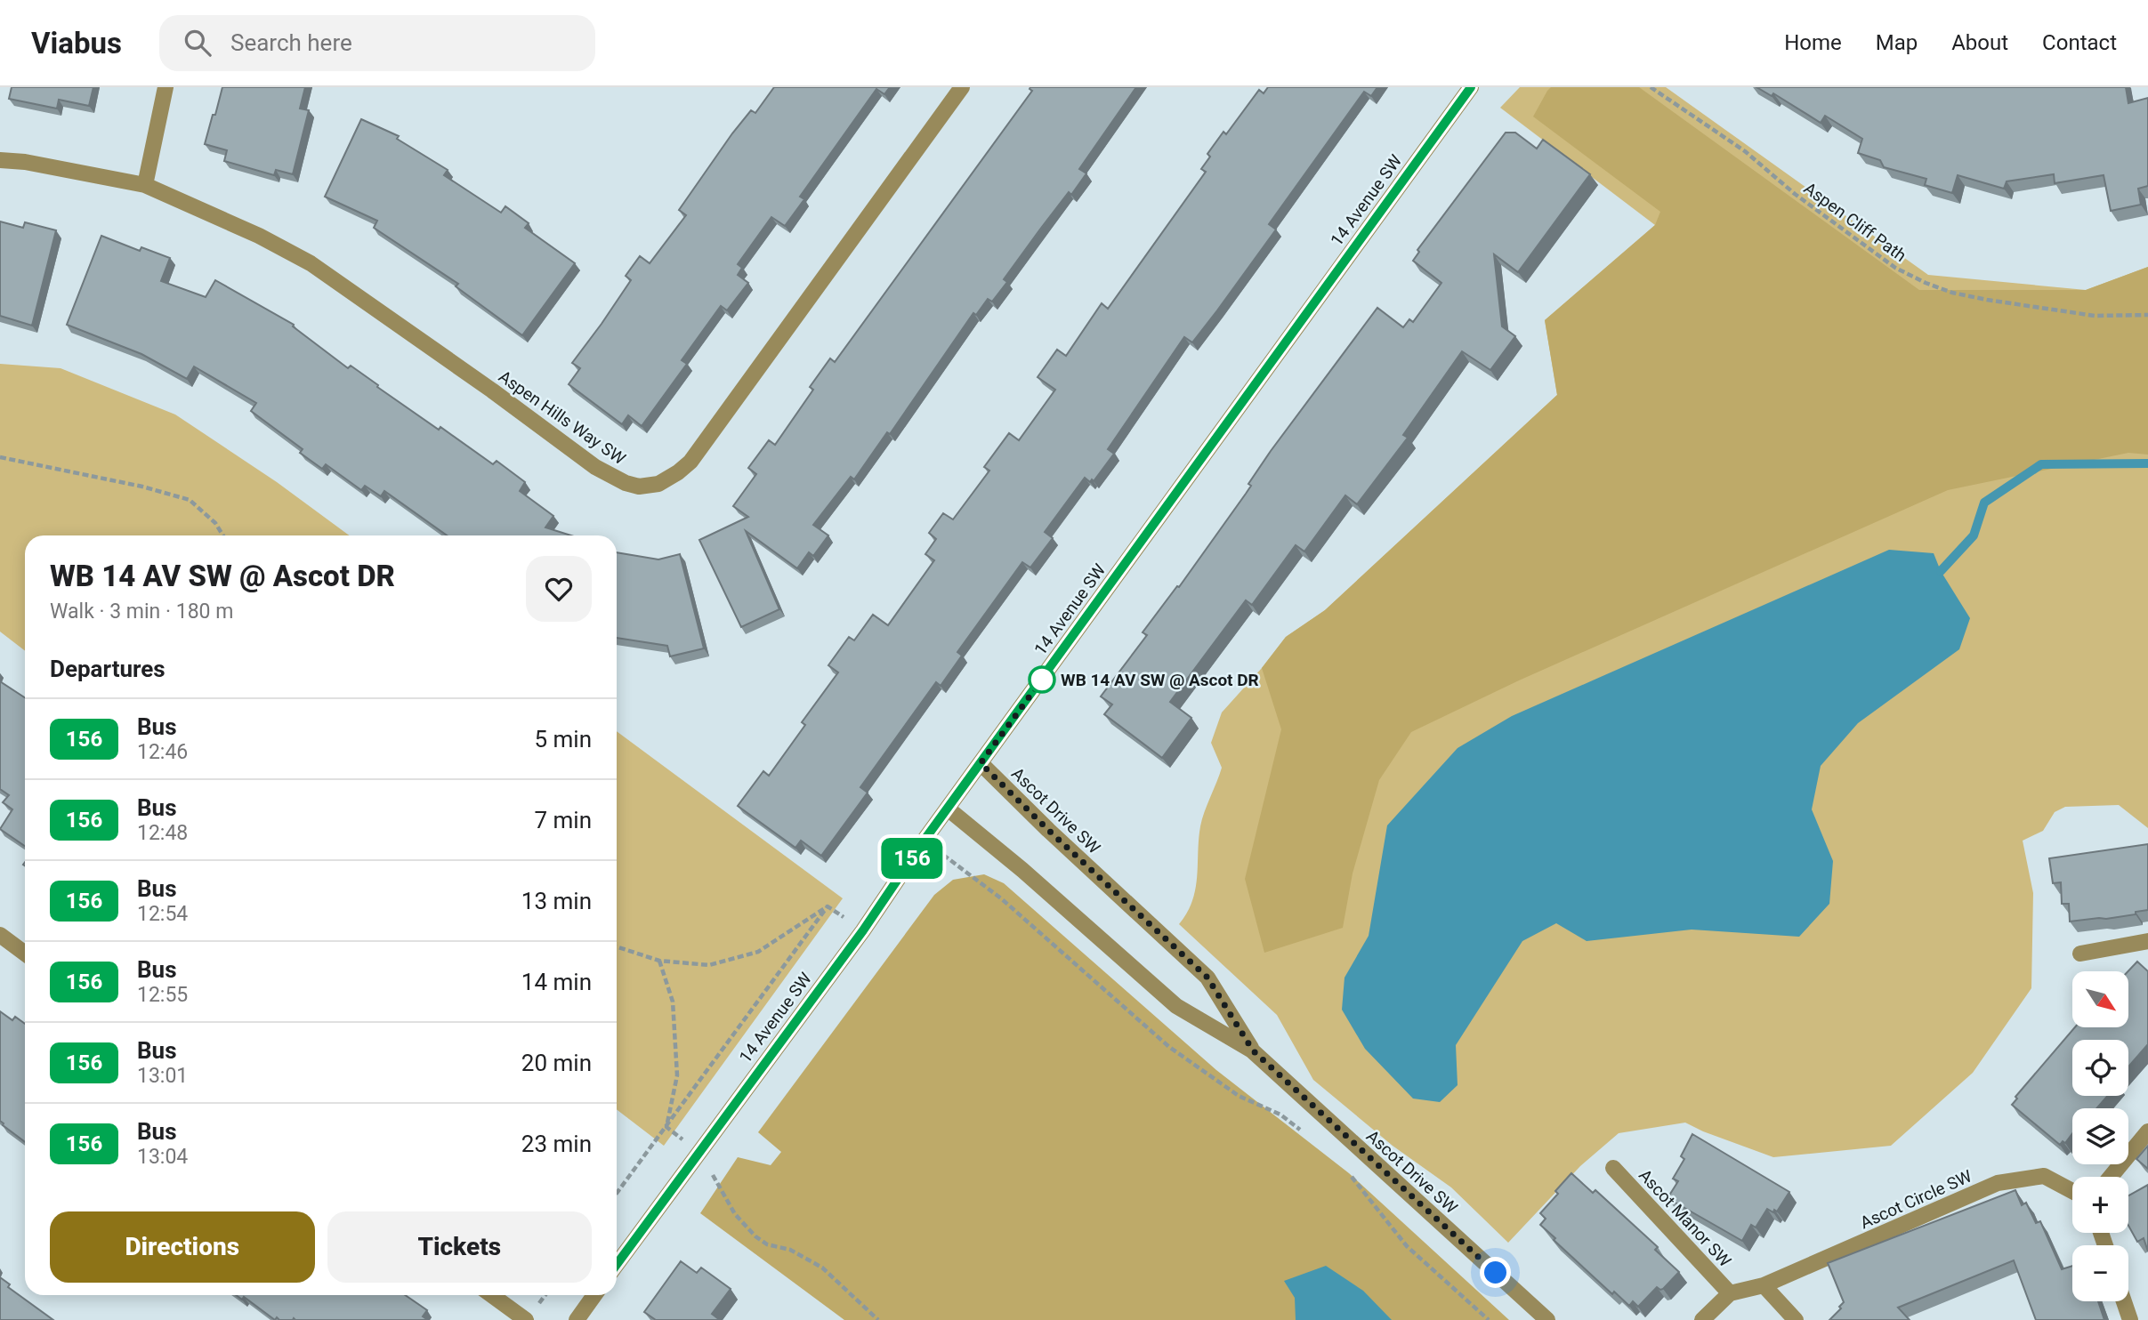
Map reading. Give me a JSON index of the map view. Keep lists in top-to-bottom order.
{
  "streets": {
    "street": [
      "14 Avenue SW",
      "Aspen Hills Way SW",
      "Ascot Drive SW",
      "Ascot Circle SW",
      "Ascot Manor SW"
    ],
    "path": ["Aspen Cliff Path"]
  },
  "crossings": [
    ["14 Avenue SW", "Ascot Drive SW"],
    ["Ascot Circle SW", "Ascot Manor SW"]
  ],
  "places": ["WB 14 AV SW @ Ascot DR"],
  "lines": ["bus line 156"],
  "north": "bottom right",
  "page": {
    "header": "Viabus",
    "search": "Search here",
    "nav": [
      "Home",
      "Map",
      "About",
      "Contact"
    ],
    "on_map": "156",
    "heading": [
      ["WB 14 AV SW @ Ascot DR", "Walk · 3 min · 180 m"],
      "Departures"
    ],
    "list": [
      {
        "mark": "156",
        "name": "Bus",
        "note": "12:46",
        "value": "5 min"
      },
      {
        "mark": "156",
        "name": "Bus",
        "note": "12:48",
        "value": "7 min"
      },
      {
        "mark": "156",
        "name": "Bus",
        "note": "12:54",
        "value": "13 min"
      },
      {
        "mark": "156",
        "name": "Bus",
        "note": "12:55",
        "value": "14 min"
      },
      {
        "mark": "156",
        "name": "Bus",
        "note": "13:01",
        "value": "20 min"
      },
      {
        "mark": "156",
        "name": "Bus",
        "note": "13:04",
        "value": "23 min"
      }
    ],
    "map_buttons": ["+", "−"],
    "buttons": ["Directions", "Tickets"]
  }
}
